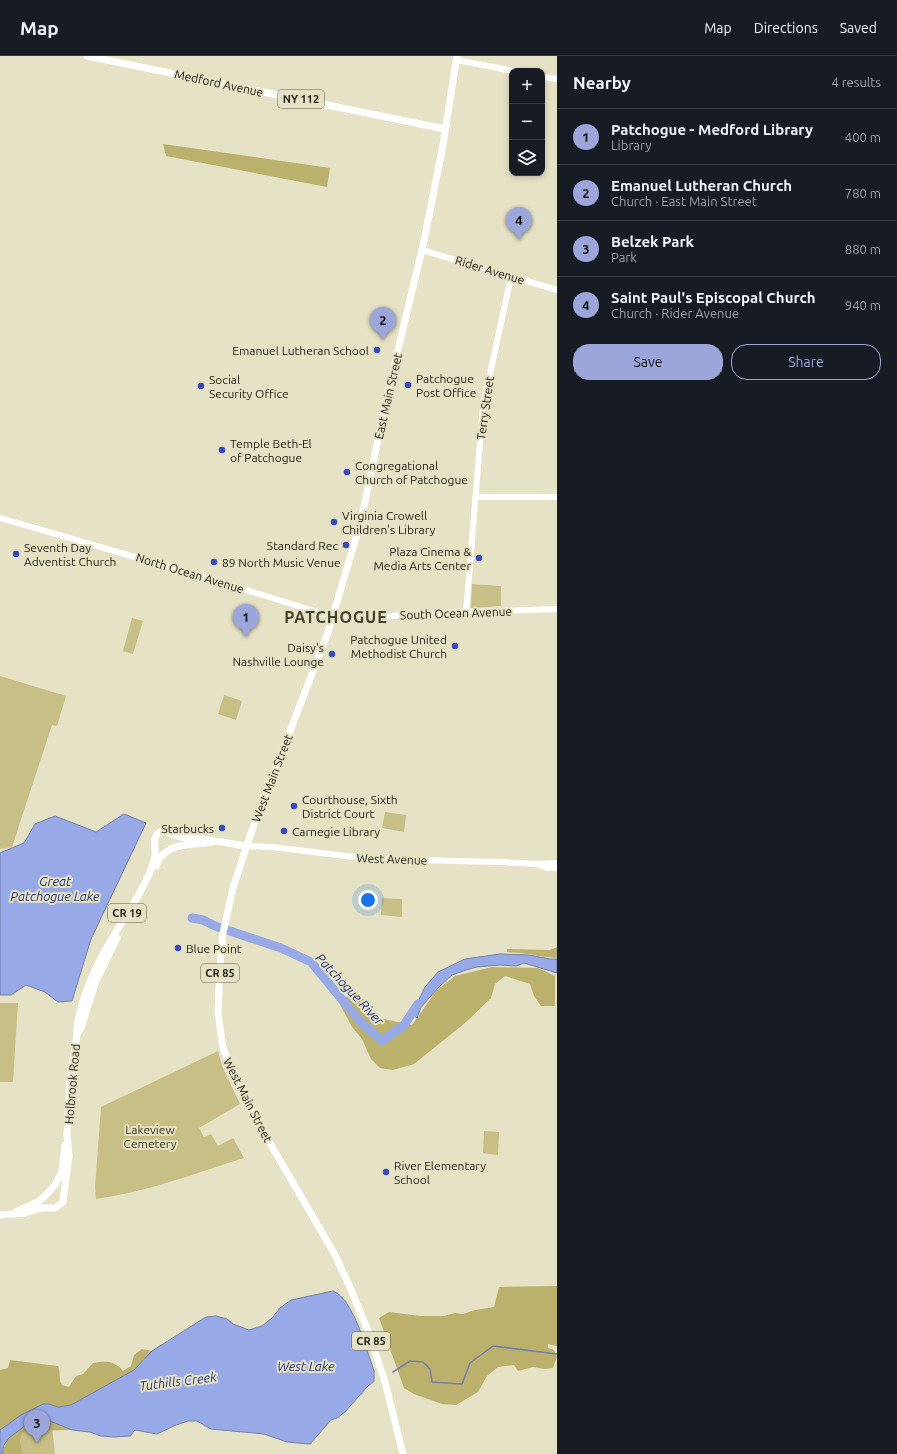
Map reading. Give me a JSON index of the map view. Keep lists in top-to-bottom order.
{
  "streets": {
    "main road": [
      "Medford Avenue",
      "NY 112",
      "East Main Street",
      "West Main Street",
      "CR 19",
      "CR 85",
      "Holbrook Road"
    ],
    "street": [
      "Rider Avenue",
      "Terry Street",
      "North Ocean Avenue",
      "South Ocean Avenue",
      "West Avenue"
    ]
  },
  "crossings": [
    ["Medford Avenue", "East Main Street"],
    ["Rider Avenue", "East Main Street"],
    ["Rider Avenue", "Terry Street"],
    ["East Main Street", "North Ocean Avenue"],
    ["East Main Street", "South Ocean Avenue"],
    ["East Main Street", "West Main Street"],
    ["Terry Street", "South Ocean Avenue"],
    ["North Ocean Avenue", "South Ocean Avenue"],
    ["North Ocean Avenue", "West Main Street"],
    ["South Ocean Avenue", "West Main Street"],
    ["West Main Street", "West Avenue"],
    ["West Main Street", "Holbrook Road"],
    ["West Avenue", "Holbrook Road"],
    ["CR 19", "Holbrook Road"]
  ],
  "districts": ["PATCHOGUE"],
  "water": [
    "Great Patchogue Lake",
    "Patchogue River",
    "West Lake",
    "Tuthills Creek"
  ],
  "parks": ["Lakeview Cemetery"],
  "places": [
    "Emanuel Lutheran School",
    "Patchogue Post Office",
    "Social Security Office",
    "Temple Beth-El of Patchogue",
    "Congregational Church of Patchogue",
    "Virginia Crowell Children's Library",
    "Standard Rec",
    "Seventh Day Adventist Church",
    "Plaza Cinema & Media Arts Center",
    "89 North Music Venue",
    "Patchogue United Methodist Church",
    "Daisy's Nashville Lounge",
    "Courthouse, Sixth District Court",
    "Starbucks",
    "Carnegie Library",
    "Blue Point",
    "River Elementary School"
  ],
  "page": {
    "header": "Map",
    "nav": ["Map", "Directions", "Saved"],
    "heading": ["Nearby", "4 results"],
    "map_buttons": ["+", "−"],
    "list": [
      {
        "mark": "1",
        "name": "Patchogue - Medford Library",
        "note": "Library",
        "value": "400 m"
      },
      {
        "mark": "2",
        "name": "Emanuel Lutheran Church",
        "note": "Church · East Main Street",
        "value": "780 m"
      },
      {
        "mark": "3",
        "name": "Belzek Park",
        "note": "Park",
        "value": "880 m"
      },
      {
        "mark": "4",
        "name": "Saint Paul's Episcopal Church",
        "note": "Church · Rider Avenue",
        "value": "940 m"
      }
    ],
    "pins": [
      "4",
      "2",
      "1",
      "3"
    ],
    "buttons": ["Save", "Share"]
  }
}
